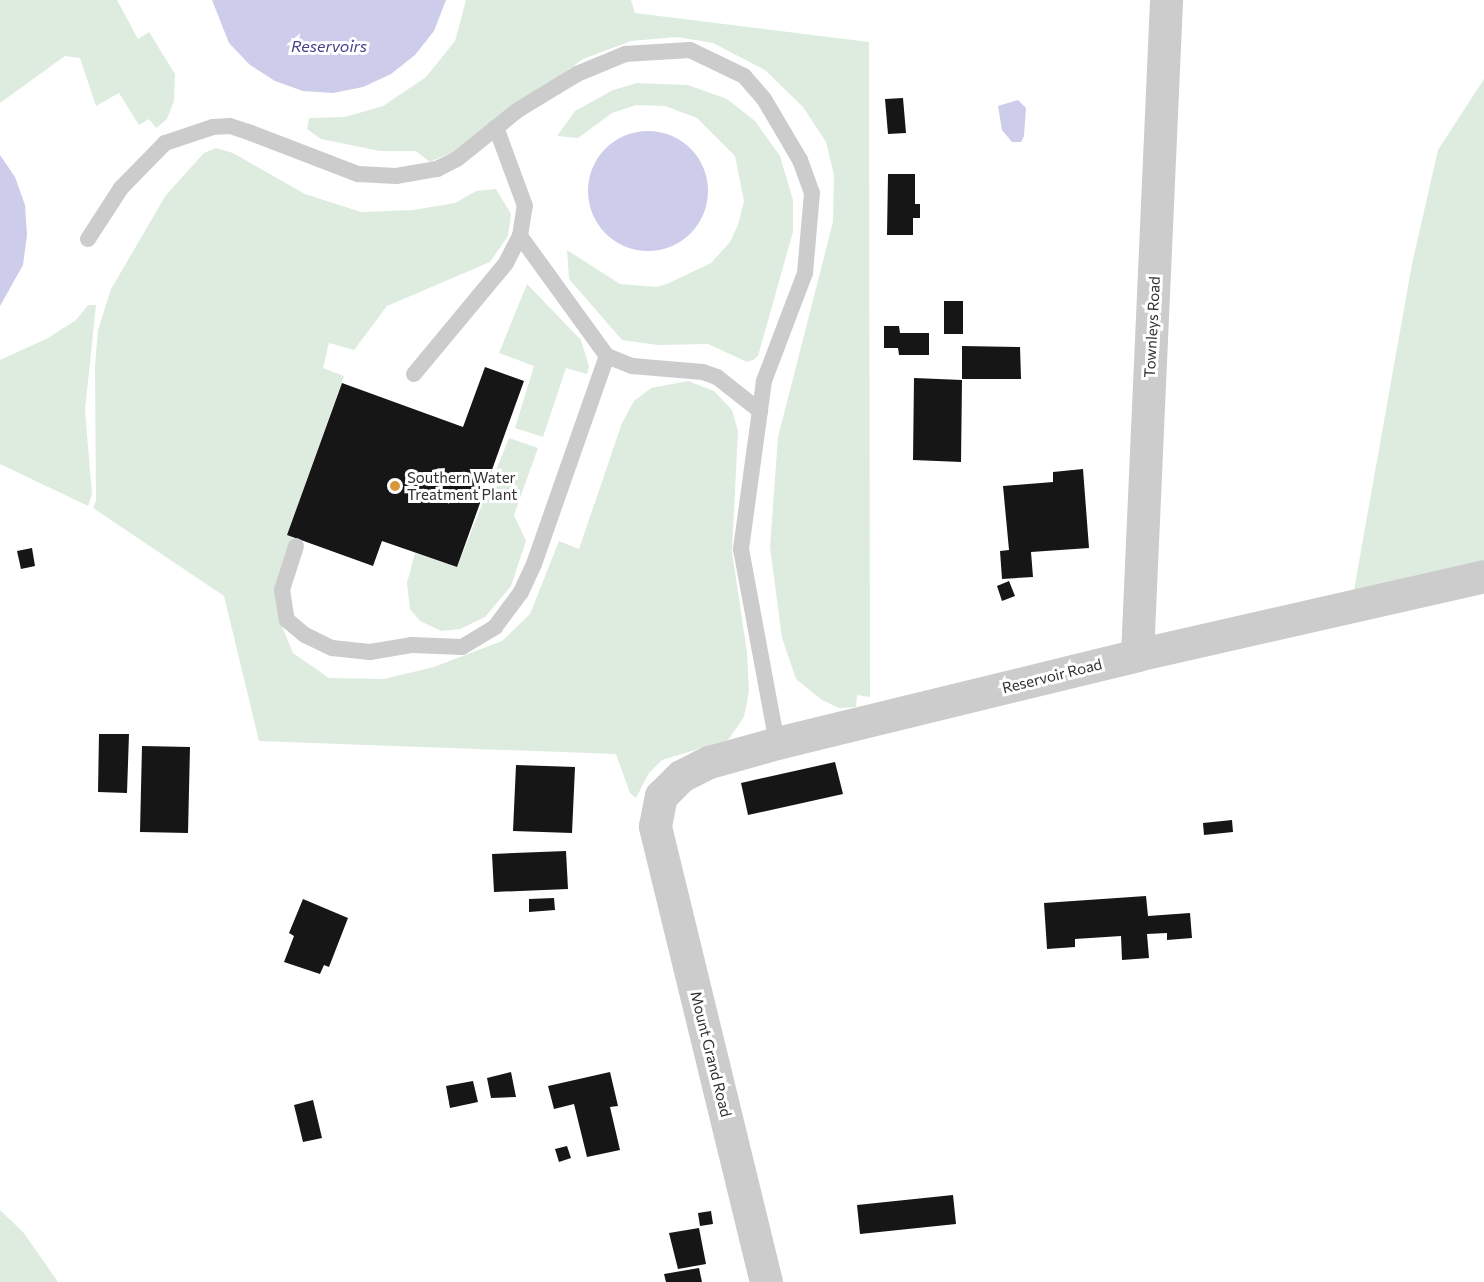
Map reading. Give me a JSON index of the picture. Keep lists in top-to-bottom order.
{
  "streets": {
    "street": ["Townleys Road", "Reservoir Road", "Mount Grand Road"]
  },
  "crossings": [
    ["Townleys Road", "Reservoir Road"],
    ["Reservoir Road", "Mount Grand Road"]
  ],
  "water": ["Reservoirs"],
  "places": ["Southern Water Treatment Plant"]
}
